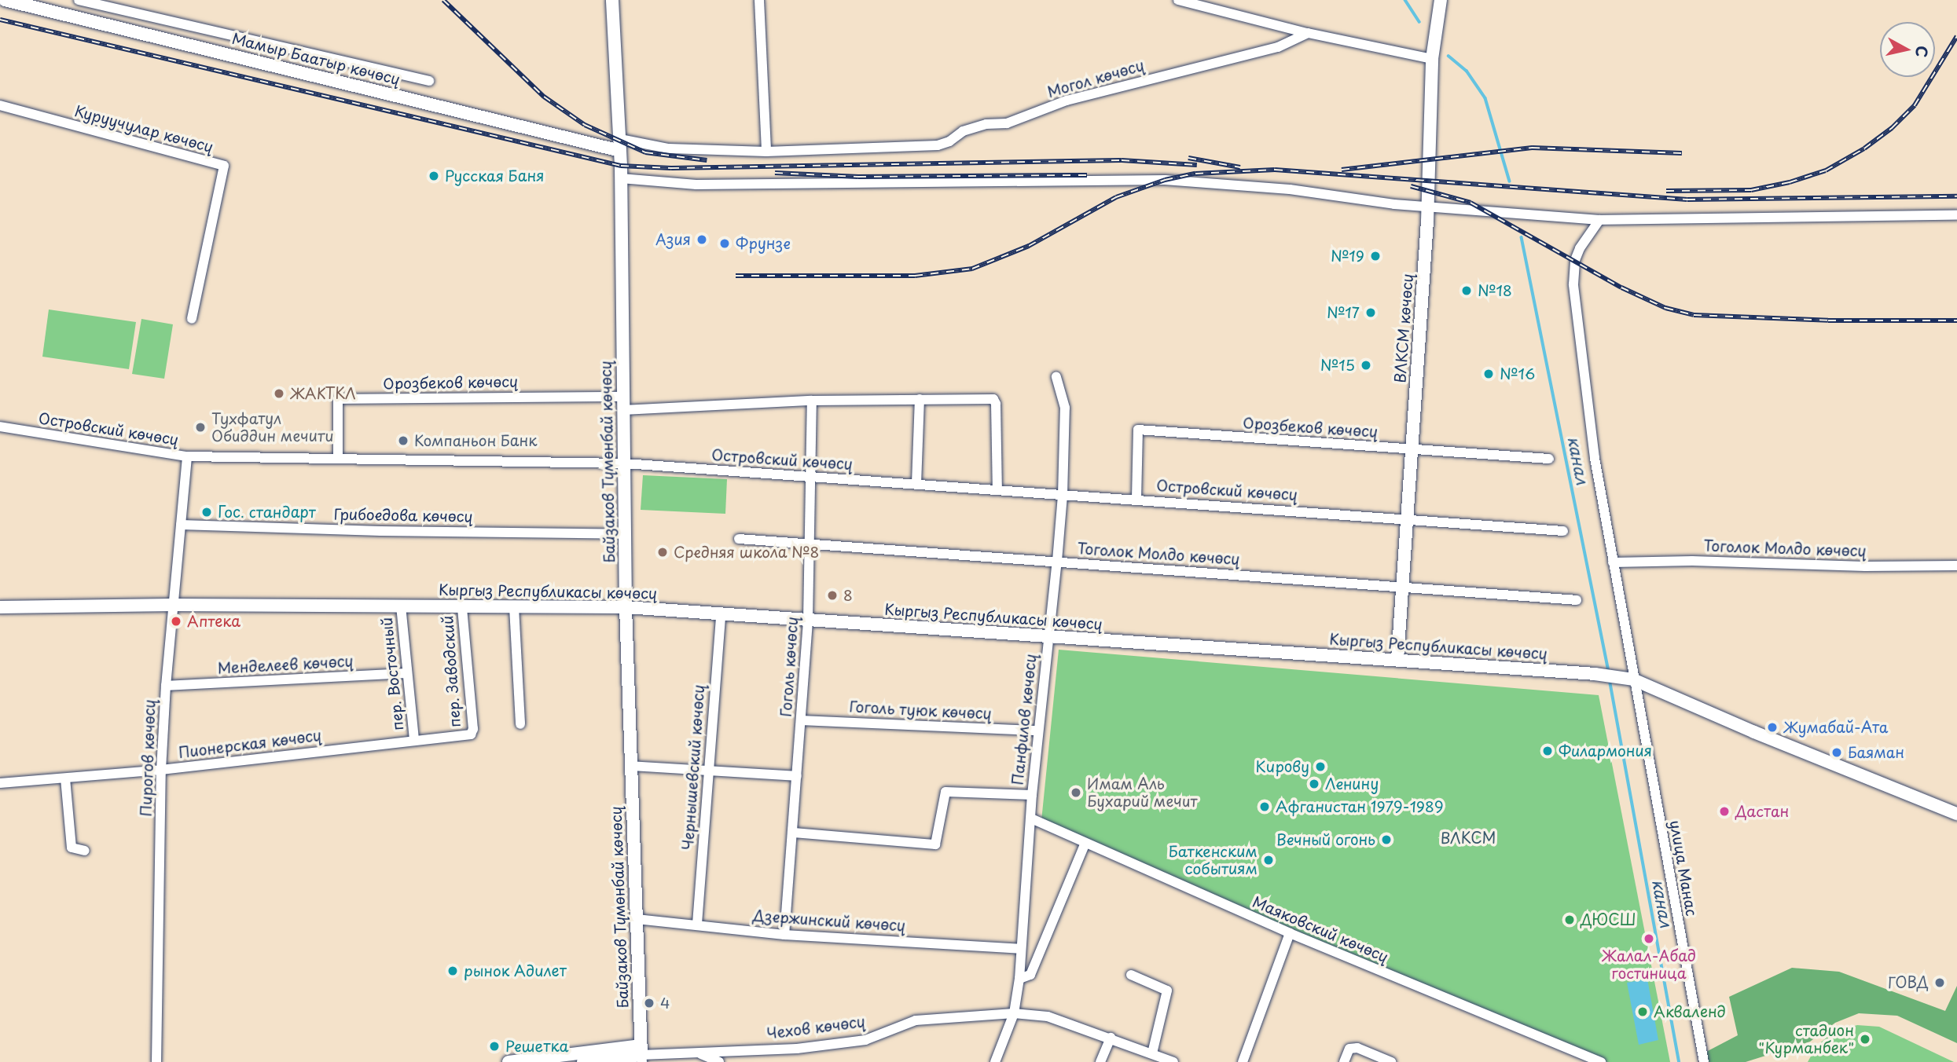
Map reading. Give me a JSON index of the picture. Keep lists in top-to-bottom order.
{
  "streets": {
    "main road": [
      "Мамыр Баатыр көчөсү",
      "ВЛКСМ көчөсү",
      "Байзаков Түмөнбай көчөсү",
      "Кыргыз Республикасы көчөсү",
      "Чехов көчөсү"
    ],
    "street": [
      "Могол көчөсү",
      "Куруучулар көчөсү",
      "Орозбеков көчөсү",
      "Островский көчөсү",
      "Грибоедова көчөсү",
      "Тоголок Молдо көчөсү",
      "Менделеев көчөсү",
      "Гоголь көчөсү",
      "пер. Заводский",
      "пер. Восточный",
      "Гоголь туюк көчөсү",
      "Панфилов көчөсү",
      "Пионерская көчөсү",
      "Пирогов көчөсү",
      "Чернышевский көчөсү",
      "улица Манас",
      "Дзержинский көчөсү",
      "Маяковский көчөсү"
    ]
  },
  "crossings": [
    ["Мамыр Баатыр көчөсү", "Могол көчөсү"],
    ["Мамыр Баатыр көчөсү", "Байзаков Түмөнбай көчөсү"],
    ["Могол көчөсү", "Байзаков Түмөнбай көчөсү"],
    ["ВЛКСМ көчөсү", "Орозбеков көчөсү"],
    ["ВЛКСМ көчөсү", "Островский көчөсү"],
    ["ВЛКСМ көчөсү", "Тоголок Молдо көчөсү"],
    ["ВЛКСМ көчөсү", "Кыргыз Республикасы көчөсү"],
    ["Орозбеков көчөсү", "Островский көчөсү"],
    ["Орозбеков көчөсү", "Байзаков Түмөнбай көчөсү"],
    ["Островский көчөсү", "Байзаков Түмөнбай көчөсү"],
    ["Островский көчөсү", "Гоголь көчөсү"],
    ["Островский көчөсү", "Панфилов көчөсү"],
    ["Островский көчөсү", "Пирогов көчөсү"],
    ["Байзаков Түмөнбай көчөсү", "Грибоедова көчөсү"],
    ["Байзаков Түмөнбай көчөсү", "Кыргыз Республикасы көчөсү"],
    ["Байзаков Түмөнбай көчөсү", "Дзержинский көчөсү"],
    ["Байзаков Түмөнбай көчөсү", "Чехов көчөсү"],
    ["Грибоедова көчөсү", "Пирогов көчөсү"],
    ["Тоголок Молдо көчөсү", "Гоголь көчөсү"],
    ["Тоголок Молдо көчөсү", "Панфилов көчөсү"],
    ["Тоголок Молдо көчөсү", "улица Манас"],
    ["Кыргыз Республикасы көчөсү", "Гоголь көчөсү"],
    ["Кыргыз Республикасы көчөсү", "пер. Заводский"],
    ["Кыргыз Республикасы көчөсү", "пер. Восточный"],
    ["Кыргыз Республикасы көчөсү", "Панфилов көчөсү"],
    ["Кыргыз Республикасы көчөсү", "Пирогов көчөсү"],
    ["Кыргыз Республикасы көчөсү", "Чернышевский көчөсү"],
    ["Кыргыз Республикасы көчөсү", "улица Манас"],
    ["Менделеев көчөсү", "пер. Восточный"],
    ["Менделеев көчөсү", "Пирогов көчөсү"],
    ["Гоголь көчөсү", "Гоголь туюк көчөсү"],
    ["Гоголь көчөсү", "Дзержинский көчөсү"],
    ["пер. Заводский", "Пионерская көчөсү"],
    ["пер. Восточный", "Пионерская көчөсү"],
    ["Гоголь туюк көчөсү", "Панфилов көчөсү"],
    ["Панфилов көчөсү", "Дзержинский көчөсү"],
    ["Панфилов көчөсү", "Маяковский көчөсү"],
    ["Панфилов көчөсү", "Чехов көчөсү"],
    ["Пионерская көчөсү", "Пирогов көчөсү"],
    ["Чернышевский көчөсү", "Дзержинский көчөсү"]
  ],
  "water": ["канал"],
  "parks": ["ВЛКСМ"],
  "places": [
    "Русская Баня",
    "Азия",
    "Фрунзе",
    "№19",
    "№18",
    "№17",
    "№15",
    "№16",
    "ЖАКТКЛ",
    "Тухфатул Обиддин мечити",
    "Компаньон Банк",
    "Гос. стандарт",
    "Средняя школа №8",
    "8",
    "Аптека",
    "Жумабай-Ата",
    "Филармония",
    "Баяман",
    "Кирову",
    "Ленину",
    "Имам Аль Бухарий мечит",
    "Афганистан 1979-1989",
    "Дастан",
    "Вечный огонь",
    "Баткенским событиям",
    "ДЮСШ",
    "Жалал-Абад гостиница",
    "рынок Адилет",
    "ГОВД",
    "4",
    "Акваленд",
    "стадион \"Курманбек\"",
    "Решетка"
  ],
  "north": "right"
}
